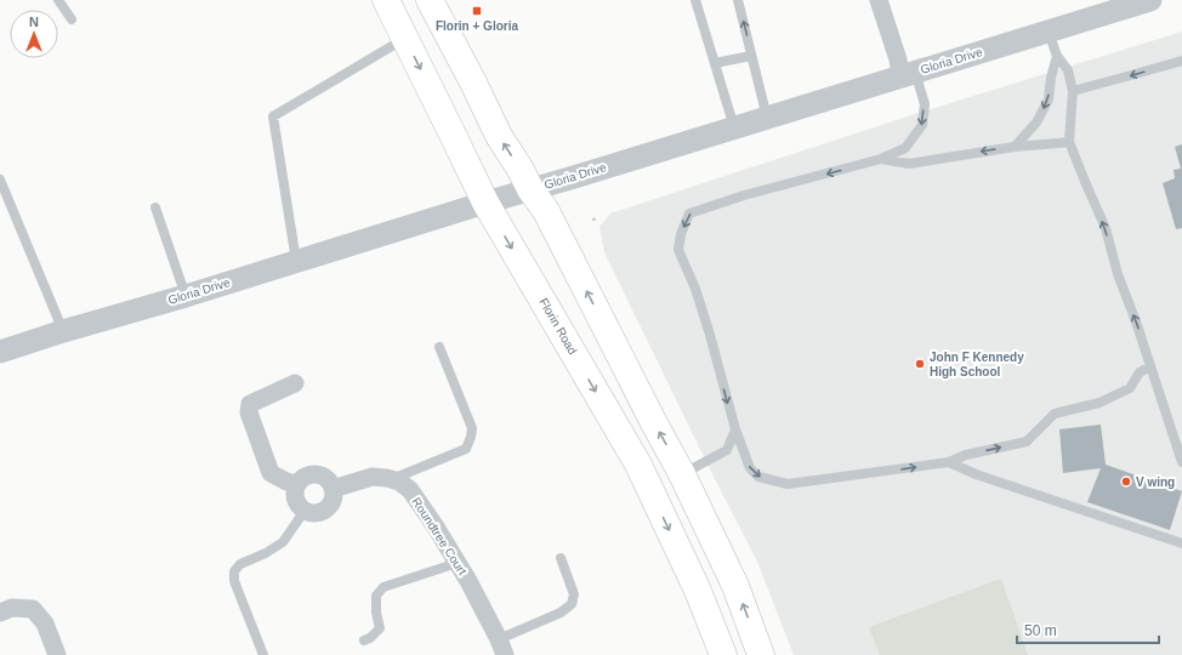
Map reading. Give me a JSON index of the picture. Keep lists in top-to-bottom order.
{
  "streets": {
    "main road": ["Florin Road"],
    "street": ["Gloria Drive", "Roundtree Court"]
  },
  "crossings": [
    ["Gloria Drive", "Florin Road"]
  ],
  "places": {
    "transit": ["Florin + Gloria"],
    "other": ["John F Kennedy High School", "V wing"]
  },
  "scale_bar": "50 m",
  "north": "top"
}
